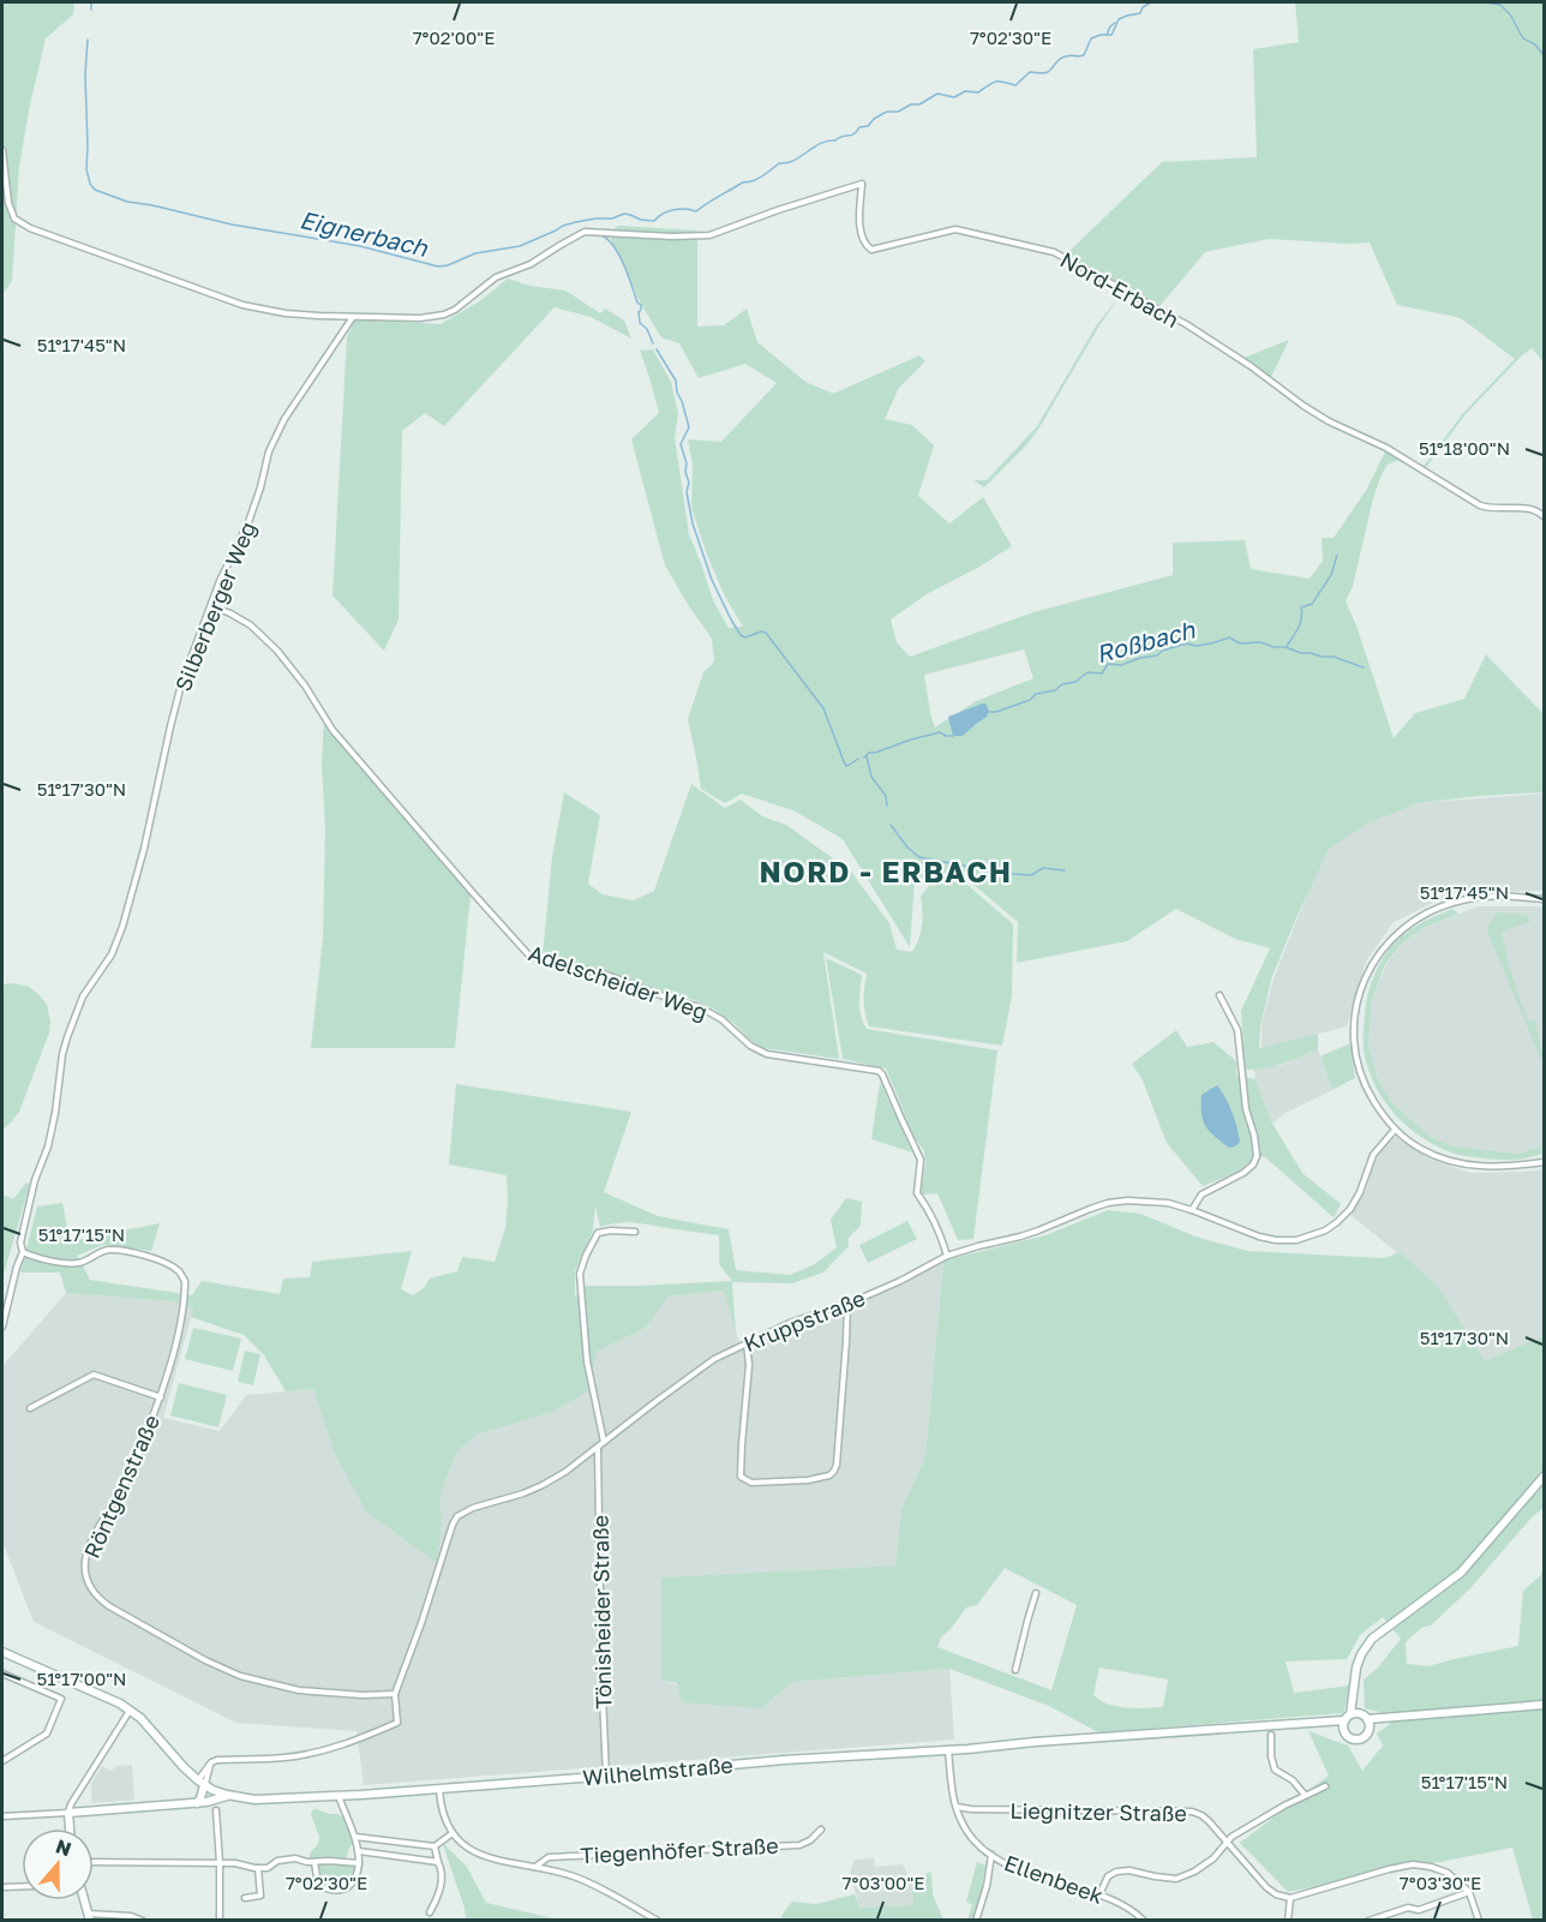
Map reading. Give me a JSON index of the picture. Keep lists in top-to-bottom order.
{
  "streets": {
    "main road": ["Wilhelmstraße"],
    "street": [
      "Nord-Erbach",
      "Silberberger Weg",
      "Adelscheider Weg",
      "Kruppstraße",
      "Röntgenstraße",
      "Tönisheider Straße",
      "Liegnitzer Straße",
      "Tiegenhöfer Straße",
      "Ellenbeek"
    ]
  },
  "crossings": [
    ["Nord-Erbach", "Silberberger Weg"],
    ["Silberberger Weg", "Adelscheider Weg"],
    ["Silberberger Weg", "Röntgenstraße"],
    ["Adelscheider Weg", "Kruppstraße"],
    ["Kruppstraße", "Röntgenstraße"],
    ["Kruppstraße", "Tönisheider Straße"],
    ["Tönisheider Straße", "Wilhelmstraße"],
    ["Wilhelmstraße", "Ellenbeek"],
    ["Liegnitzer Straße", "Ellenbeek"]
  ],
  "districts": ["NORD - ERBACH"],
  "water": ["Eignerbach", "Roßbach"],
  "north": "top",
  "coordinates": [
    "7°02'00\"E",
    "7°02'30\"E",
    "51°17'45\"N",
    "51°18'00\"N",
    "51°17'30\"N",
    "51°17'15\"N",
    "51°17'00\"N",
    "7°03'00\"E",
    "7°03'30\"E"
  ]
}
